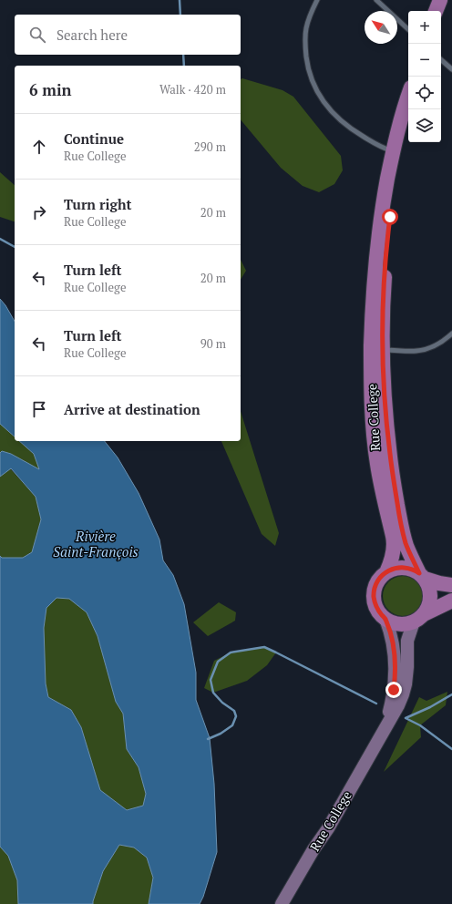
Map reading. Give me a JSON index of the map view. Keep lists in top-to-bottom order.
{
  "streets": {
    "main road": ["Rue College"]
  },
  "water": ["Rivière Saint-François"],
  "north": "top left",
  "page": {
    "map_buttons": ["+", "−"],
    "search": "Search here",
    "heading": ["6 min", "Walk · 420 m"],
    "list": [
      ["Continue", "Rue College", "290 m"],
      ["Turn right", "Rue College", "20 m"],
      ["Turn left", "Rue College", "20 m"],
      ["Turn left", "Rue College", "90 m"],
      "Arrive at destination"
    ]
  }
}
